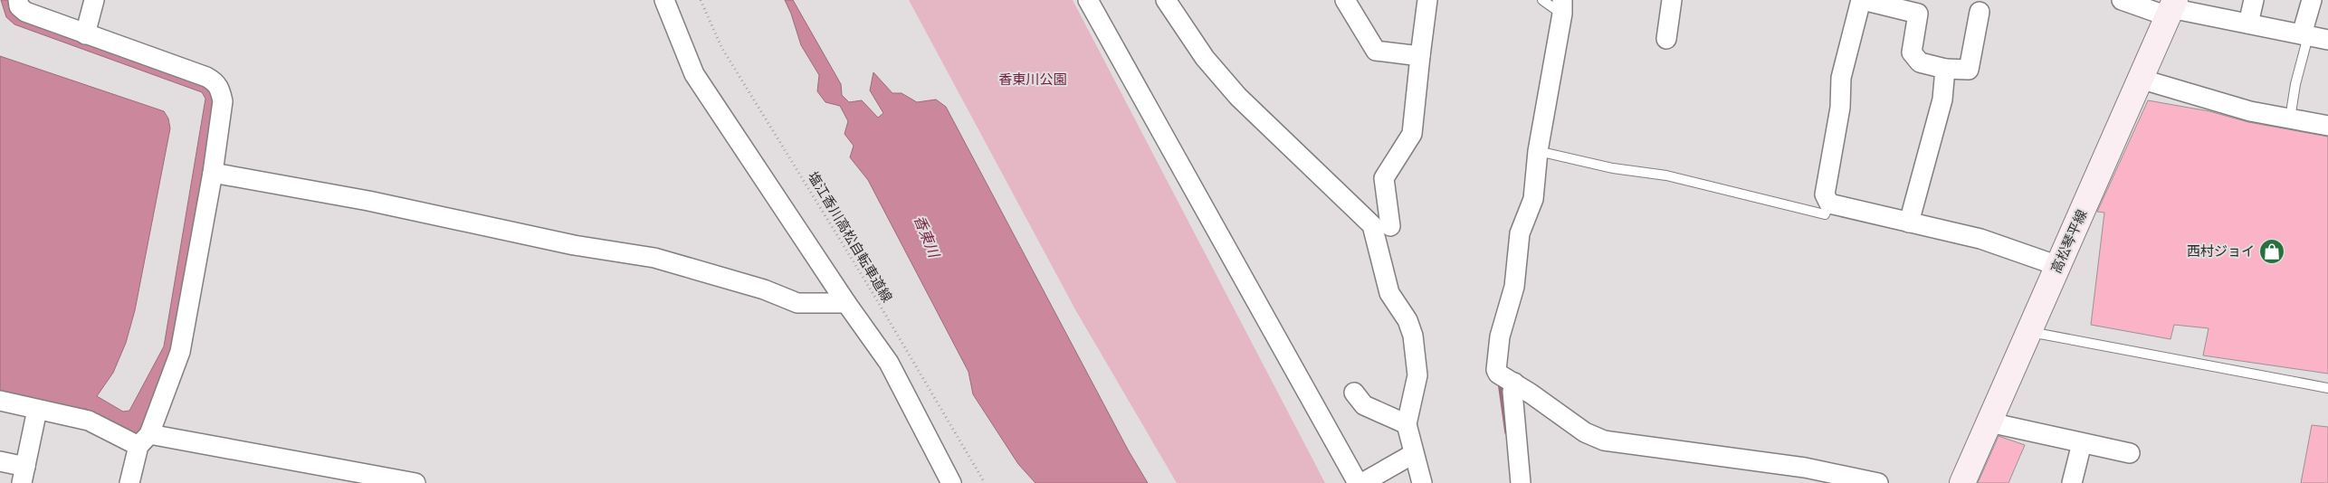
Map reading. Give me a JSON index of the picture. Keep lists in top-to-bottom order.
{
  "streets": {
    "main road": ["高松琴平線"],
    "path": ["塩江香川高松自転車道線"]
  },
  "water": ["香東川"],
  "parks": ["香東川公園"],
  "places": {
    "shop": ["西村ジョイ"]
  }
}
